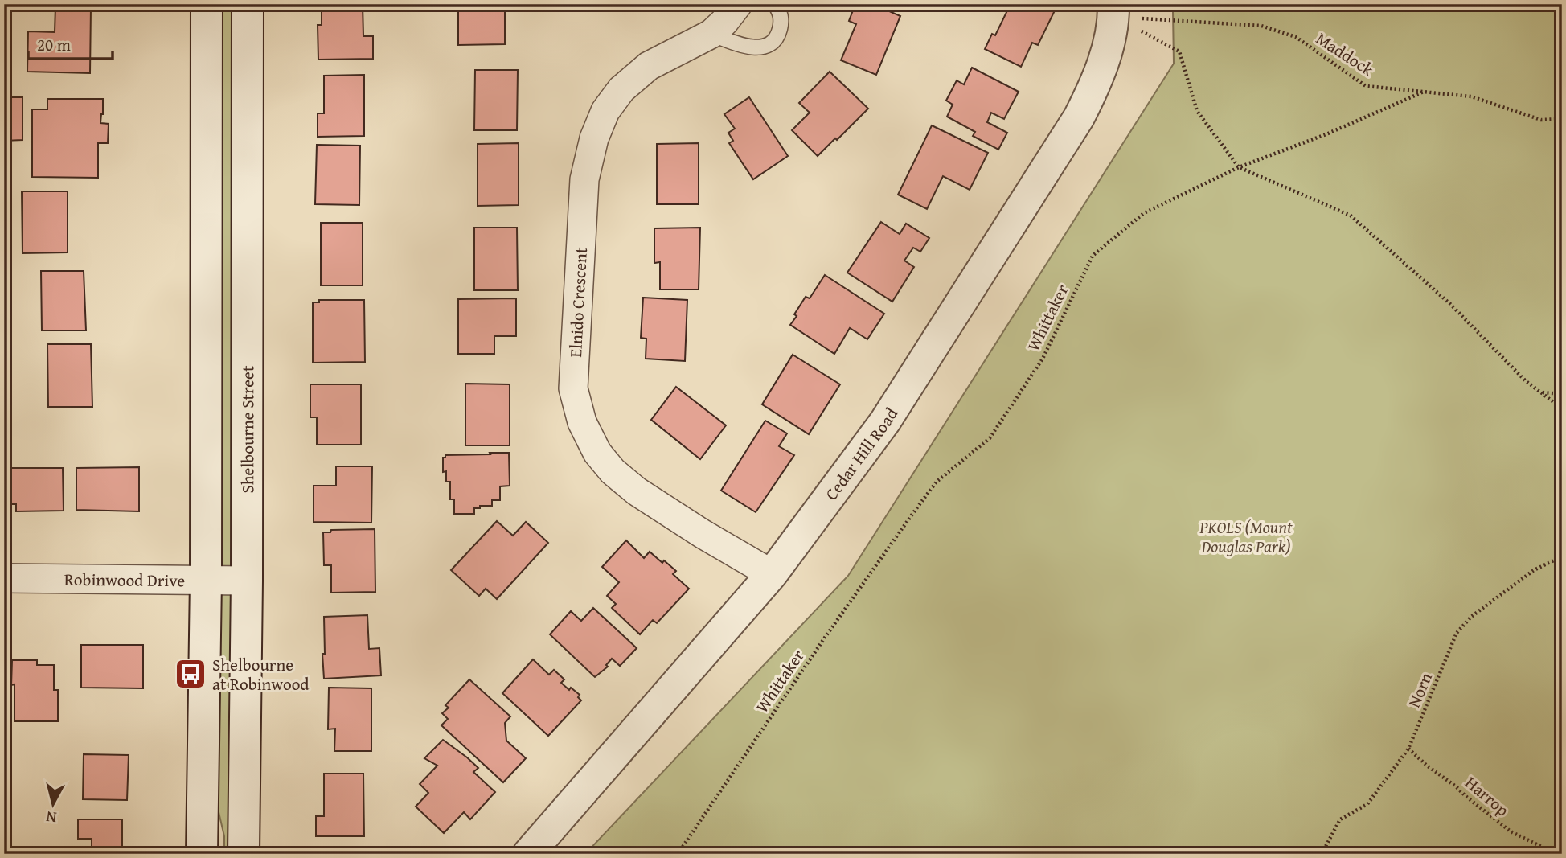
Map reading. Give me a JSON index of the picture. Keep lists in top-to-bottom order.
{
  "streets": {
    "main road": ["Shelbourne Street", "Cedar Hill Road"],
    "street": ["Elnido Crescent", "Robinwood Drive"],
    "path": [
      "Maddock",
      "Whittaker",
      "Norn",
      "Harrop"
    ]
  },
  "crossings": [
    ["Maddock", "Whittaker"],
    ["Maddock", "Cedar Hill Road"],
    ["Elnido Crescent", "Cedar Hill Road"],
    ["Shelbourne Street", "Robinwood Drive"],
    ["Norn", "Harrop"]
  ],
  "parks": ["PKOLS (Mount Douglas Park)"],
  "places": {
    "bus stop": ["Shelbourne at Robinwood"]
  },
  "scale_bar": "20 m",
  "north": "bottom"
}
